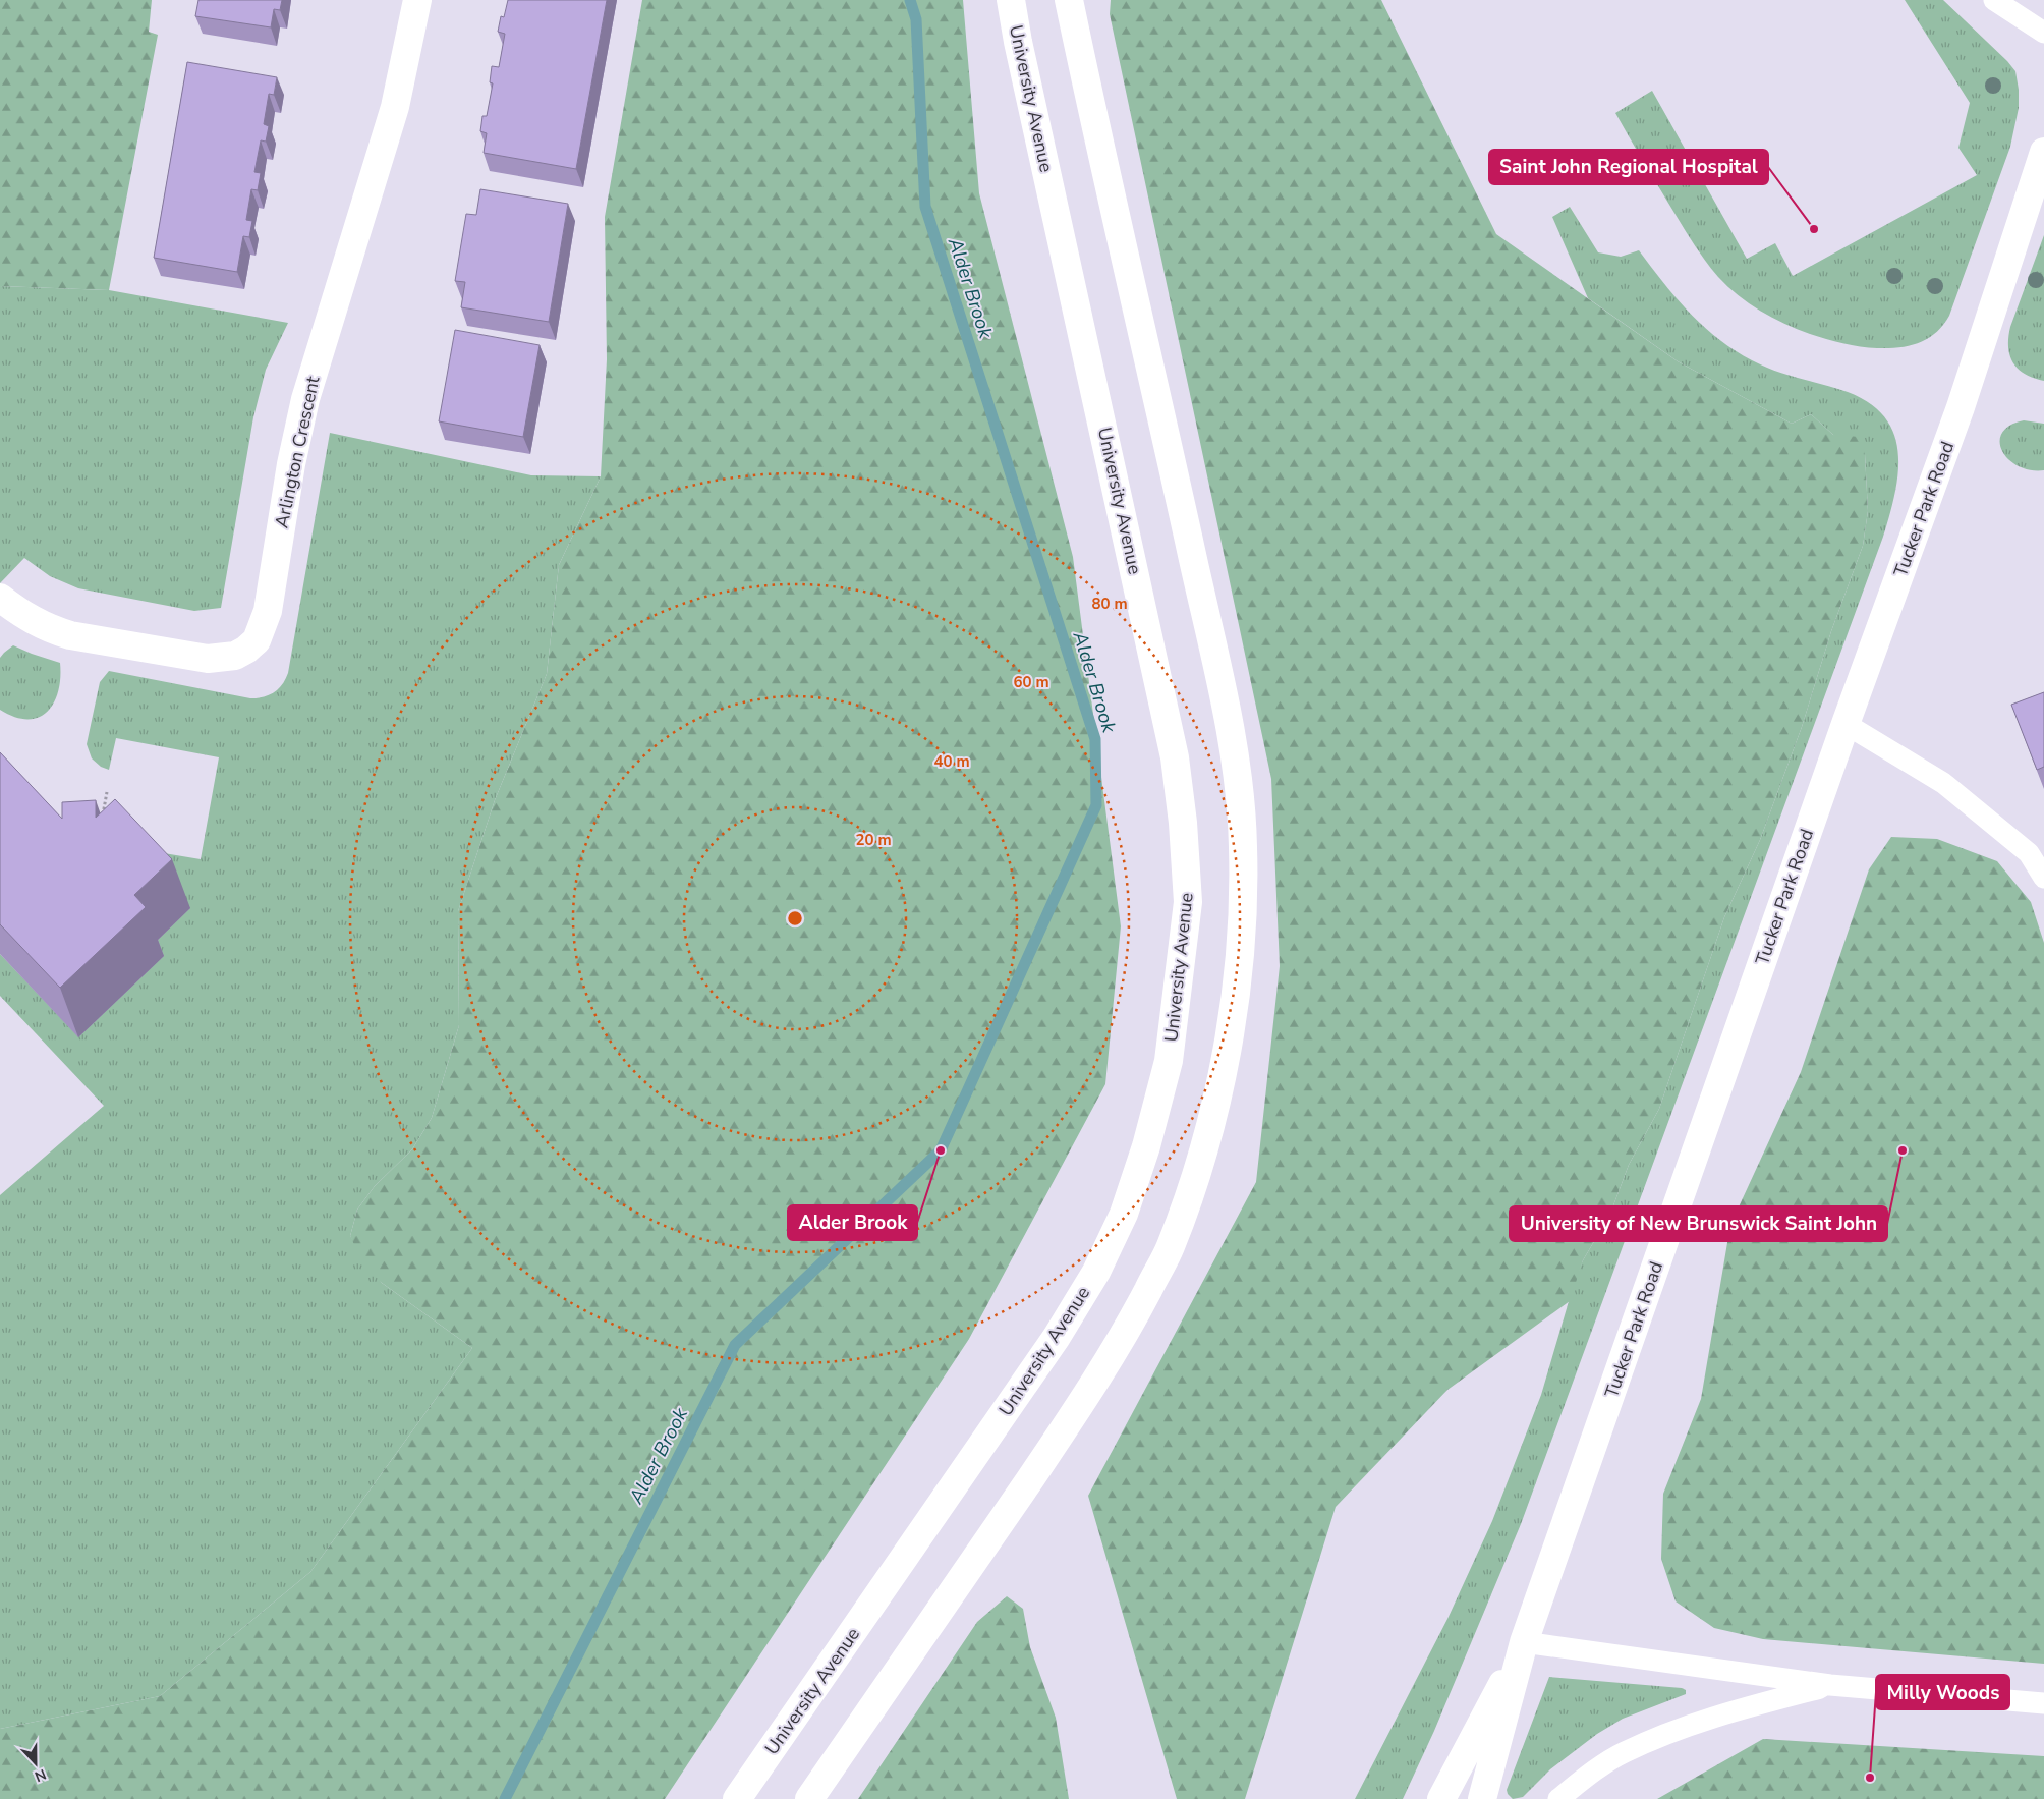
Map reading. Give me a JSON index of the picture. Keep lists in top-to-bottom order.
{
  "streets": {
    "main road": ["University Avenue", "Arlington Crescent", "Tucker Park Road"]
  },
  "water": ["Alder Brook"],
  "places": [
    "Saint John Regional Hospital",
    "Alder Brook",
    "University of New Brunswick Saint John",
    "Milly Woods"
  ],
  "north": "bottom",
  "rings": [
    "80 m",
    "60 m",
    "40 m",
    "20 m"
  ]
}
